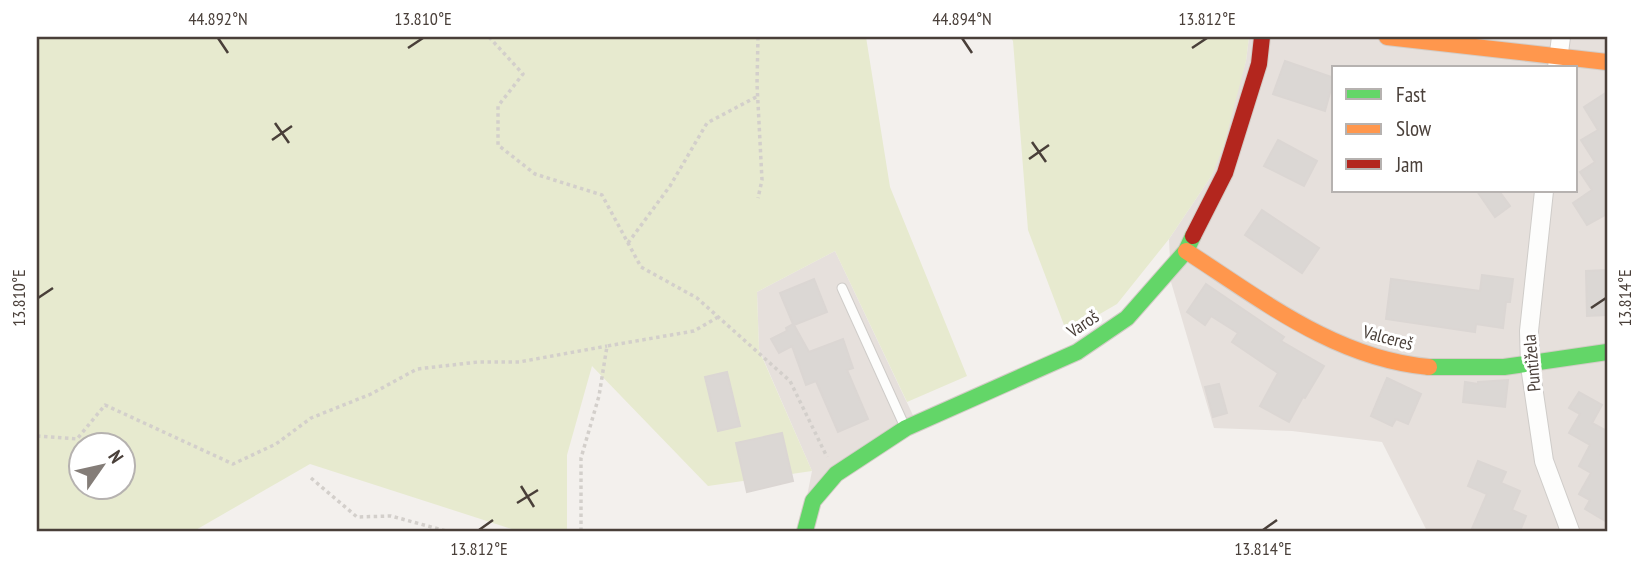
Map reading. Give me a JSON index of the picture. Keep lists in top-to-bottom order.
{
  "streets": {
    "main road": ["Varoš", "Valcereš"],
    "street": ["Puntižela"]
  },
  "crossings": [
    ["Varoš", "Valcereš"],
    ["Valcereš", "Puntižela"]
  ],
  "legend": ["Fast", "Slow", "Jam"],
  "north": "top right",
  "coordinates": [
    "44.892°N",
    "13.810°E",
    "44.894°N",
    "13.812°E",
    "13.814°E"
  ]
}
